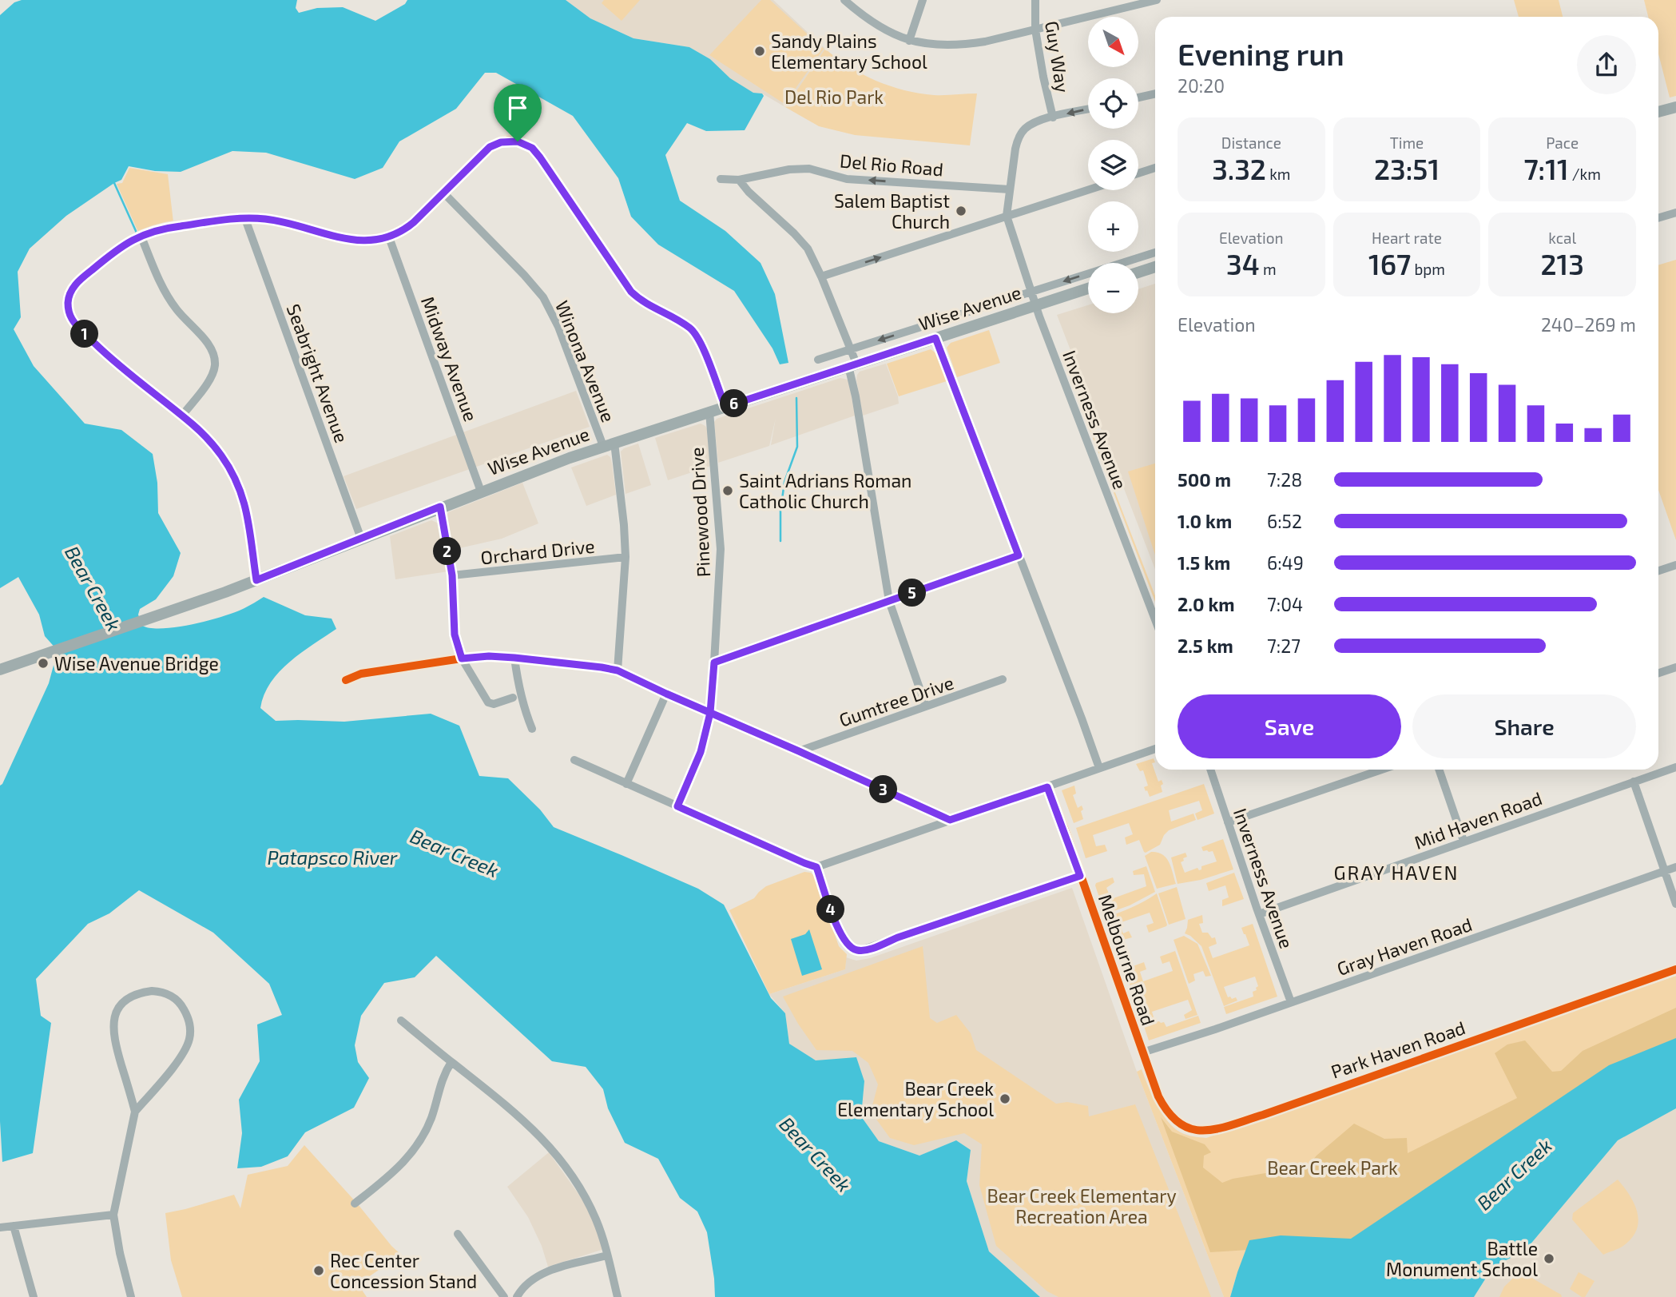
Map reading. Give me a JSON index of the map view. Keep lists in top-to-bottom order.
{
  "streets": {
    "main road": ["Wise Avenue"],
    "street": [
      "Guy Way",
      "Del Rio Road",
      "Midway Avenue",
      "Winona Avenue",
      "Seabright Avenue",
      "Inverness Avenue",
      "Pinewood Drive",
      "Orchard Drive",
      "Gumtree Drive",
      "Mid Haven Road",
      "Gray Haven Road",
      "Melbourne Road",
      "Park Haven Road"
    ]
  },
  "crossings": [
    ["Wise Avenue", "Midway Avenue"],
    ["Wise Avenue", "Winona Avenue"],
    ["Wise Avenue", "Seabright Avenue"],
    ["Wise Avenue", "Inverness Avenue"],
    ["Wise Avenue", "Pinewood Drive"],
    ["Winona Avenue", "Orchard Drive"],
    ["Inverness Avenue", "Mid Haven Road"],
    ["Inverness Avenue", "Gray Haven Road"],
    ["Gray Haven Road", "Melbourne Road"],
    ["Melbourne Road", "Park Haven Road"]
  ],
  "districts": ["GRAY HAVEN"],
  "water": ["Bear Creek", "Patapsco River"],
  "parks": ["Del Rio Park", "Bear Creek Park", "Bear Creek Elementary Recreation Area"],
  "places": [
    "Sandy Plains Elementary School",
    "Salem Baptist Church",
    "Saint Adrians Roman Catholic Church",
    "Wise Avenue Bridge",
    "Bear Creek Elementary School",
    "Battle Monument School",
    "Rec Center Concession Stand"
  ],
  "north": "bottom right",
  "page": {
    "map_buttons": ["+", "−"],
    "heading": ["Evening run", "20:20"],
    "stats": [
      ["Distance", "3.32 km"],
      ["Time", "23:51"],
      ["Pace", "7:11 /km"],
      ["Elevation", "34 m"],
      ["Heart rate", "167 bpm"],
      ["kcal", "213"]
    ],
    "chart": ["Elevation", "240–269 m"],
    "pins": [
      "1",
      "6",
      "2",
      "5",
      "3",
      "4"
    ],
    "list": [
      {
        "name": "500 m",
        "note": "7:28"
      },
      {
        "name": "1.0 km",
        "note": "6:52"
      },
      {
        "name": "1.5 km",
        "note": "6:49"
      },
      {
        "name": "2.0 km",
        "note": "7:04"
      },
      {
        "name": "2.5 km",
        "note": "7:27"
      }
    ],
    "buttons": ["Save", "Share"]
  }
}
